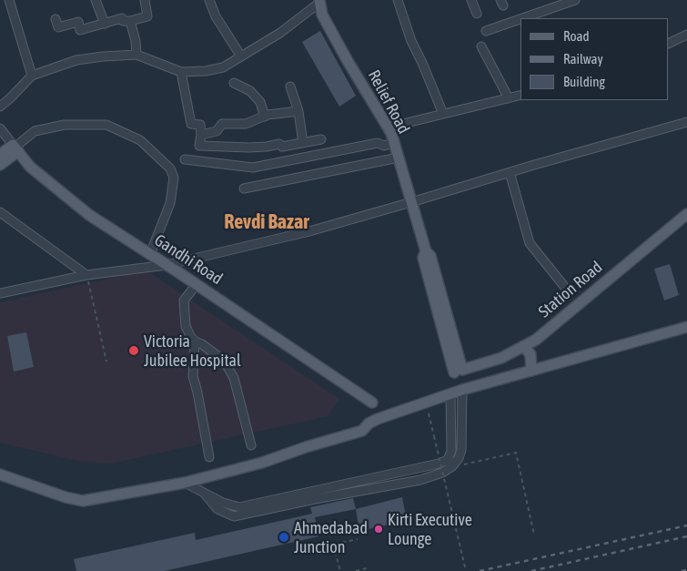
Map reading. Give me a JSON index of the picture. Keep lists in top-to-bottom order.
{
  "streets": {
    "main road": ["Relief Road", "Gandhi Road", "Station Road"]
  },
  "crossings": [
    ["Relief Road", "Station Road"]
  ],
  "districts": ["Revdi Bazar"],
  "places": ["Victoria Jubilee Hospital", "Kirti Executive Lounge", "Ahmedabad Junction"],
  "legend": ["Road", "Railway", "Building"]
}
